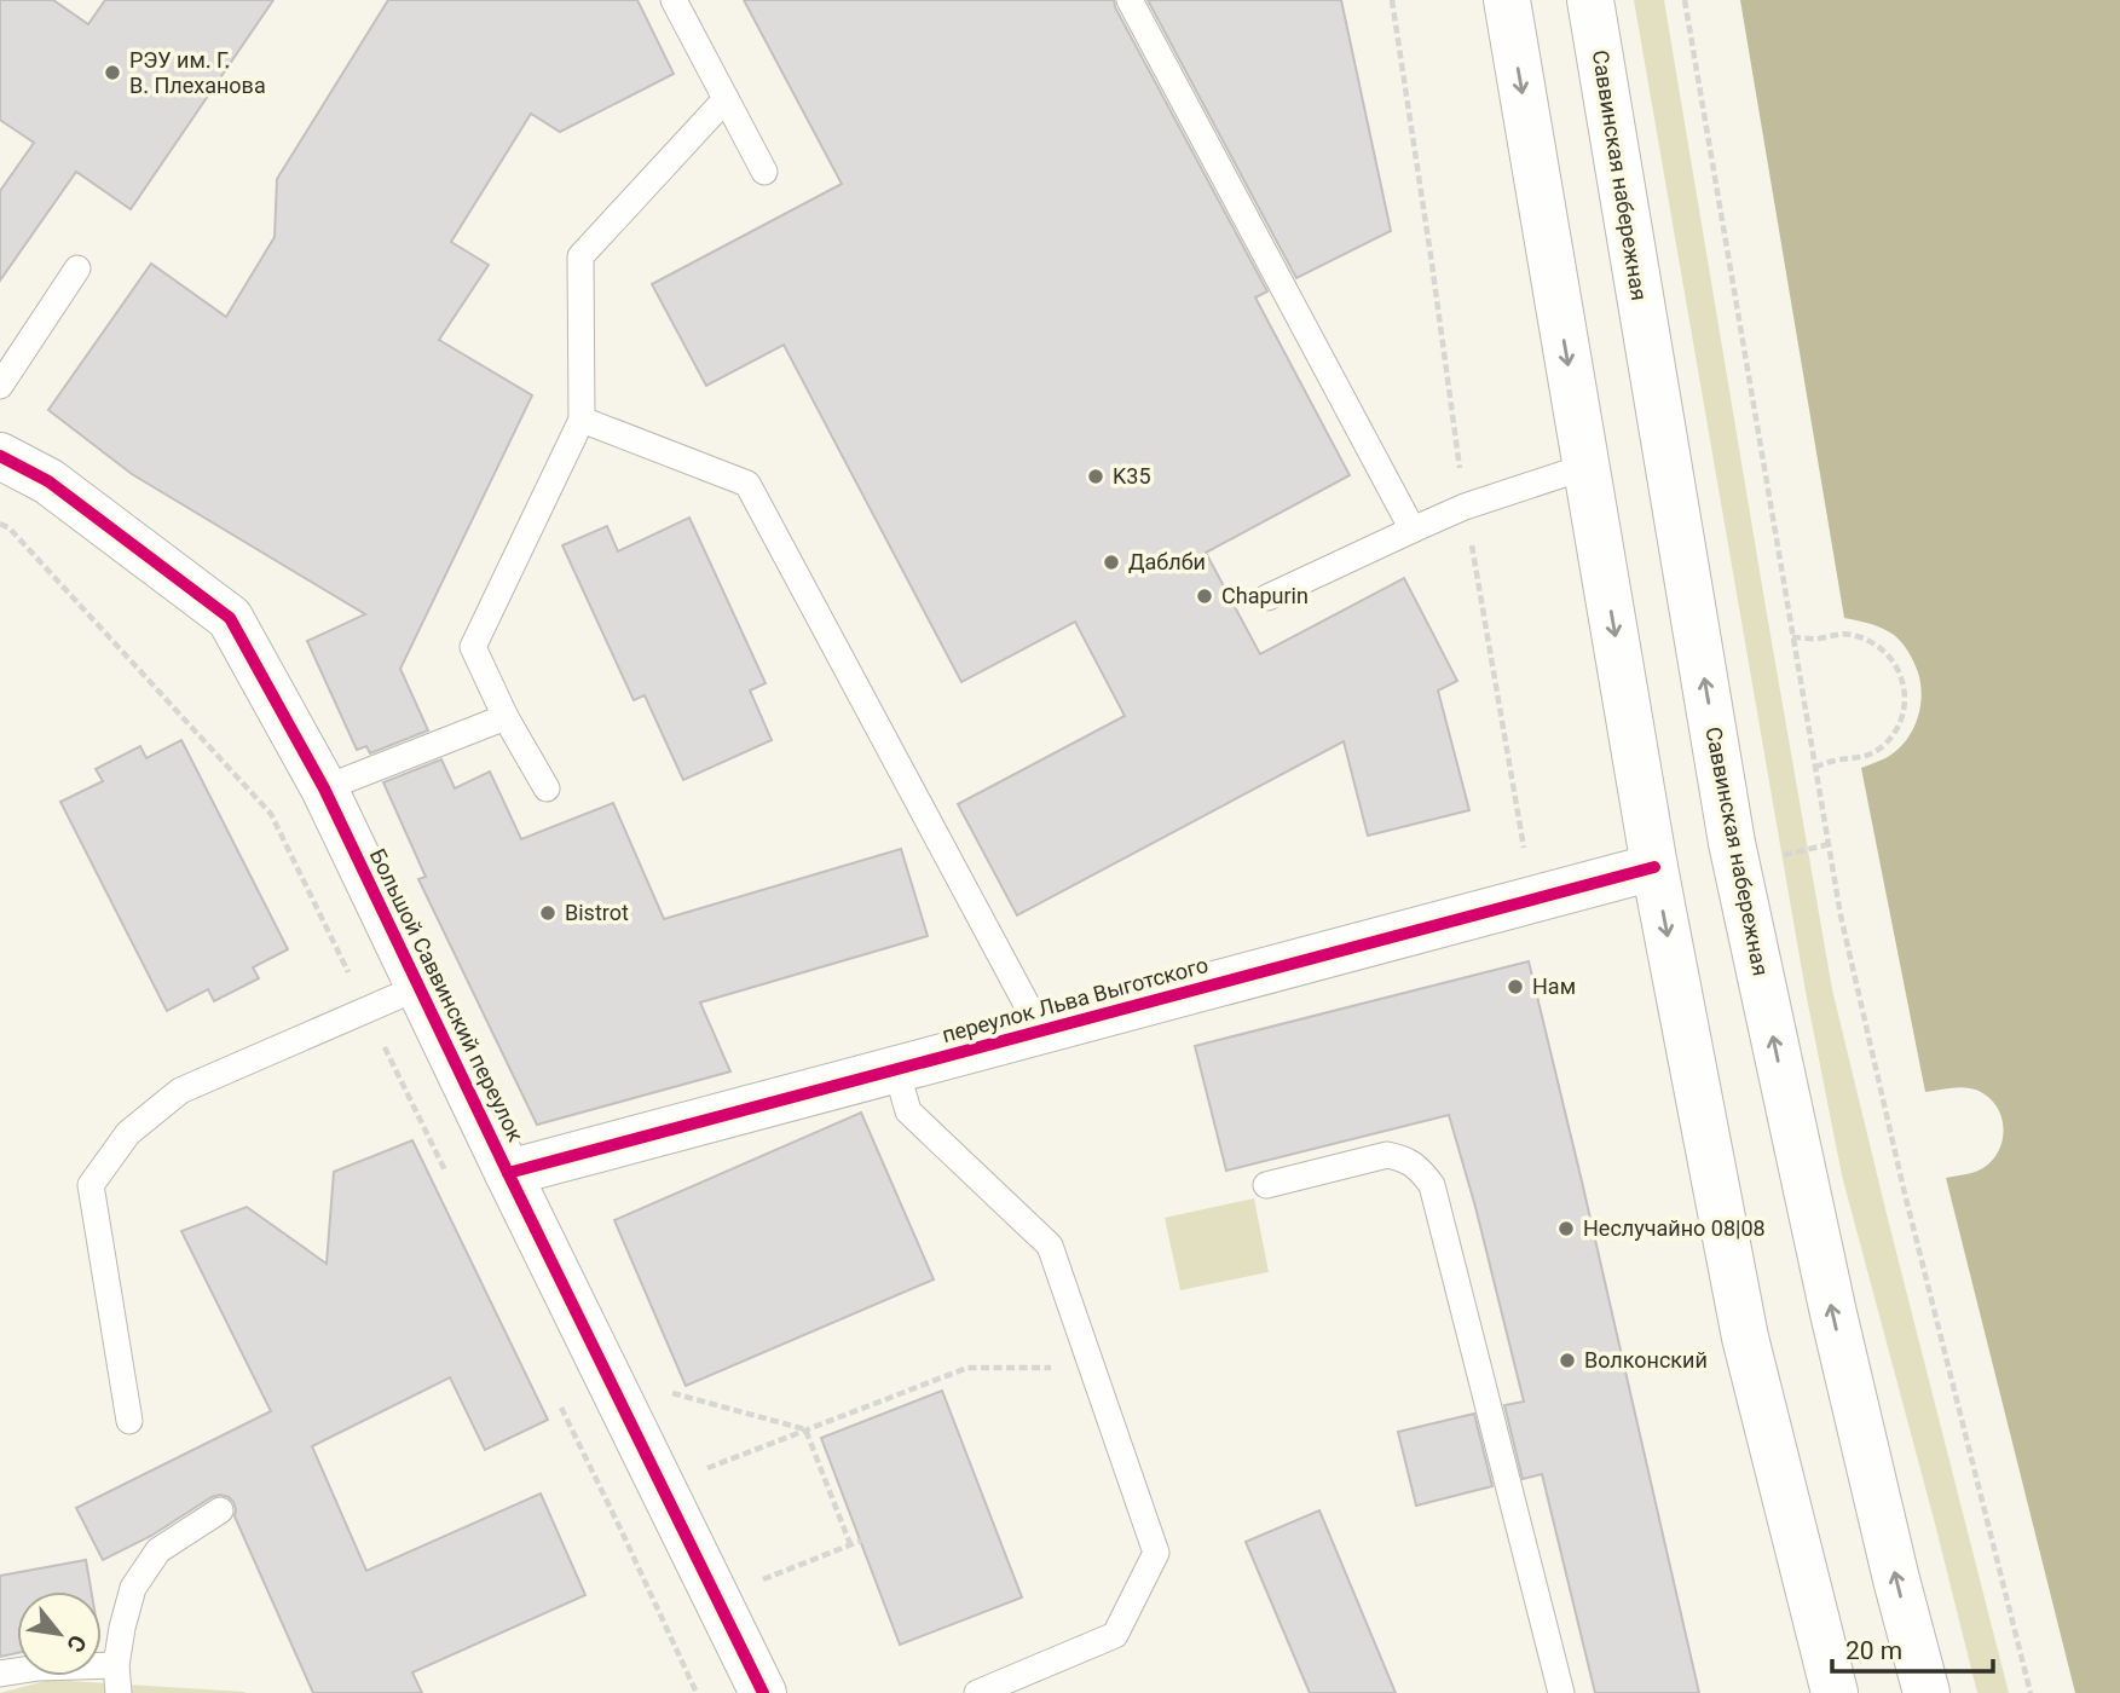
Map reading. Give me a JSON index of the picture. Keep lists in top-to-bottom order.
{
  "streets": {
    "main road": ["Саввинская набережная", "Большой Саввинский переулок", "переулок Льва Выготского"]
  },
  "crossings": [
    ["Большой Саввинский переулок", "переулок Льва Выготского"]
  ],
  "places": [
    "РЭУ им. Г. В. Плеханова",
    "K35",
    "Даблби",
    "Chapurin",
    "Bistrot",
    "Нам",
    "Неслучайно 08|08",
    "Волконский"
  ],
  "scale_bar": "20 m",
  "north": "bottom right"
}
